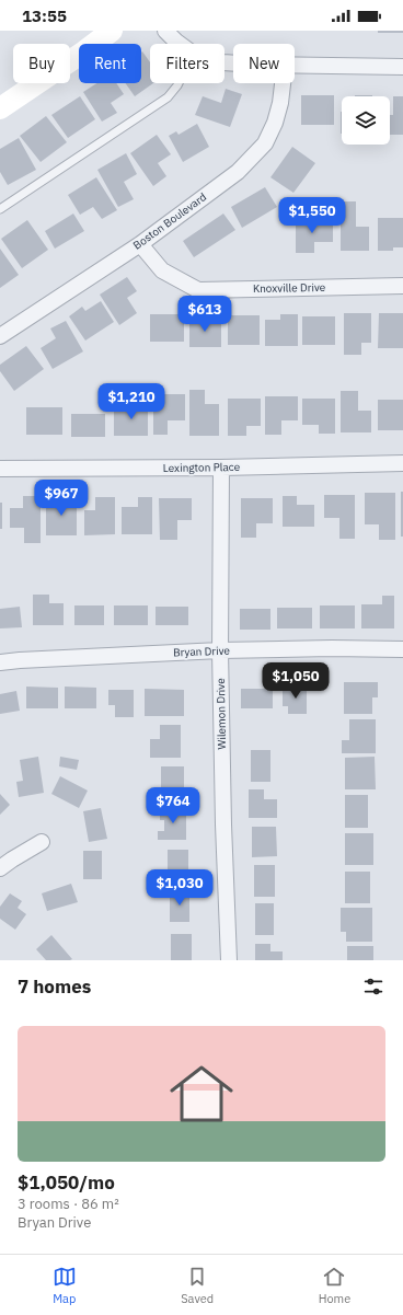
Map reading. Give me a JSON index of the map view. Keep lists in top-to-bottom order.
{
  "streets": {
    "street": [
      "Boston Boulevard",
      "Knoxville Drive",
      "Lexington Place",
      "Bryan Drive",
      "Wilemon Drive"
    ]
  },
  "crossings": [
    ["Boston Boulevard", "Knoxville Drive"],
    ["Lexington Place", "Wilemon Drive"],
    ["Bryan Drive", "Wilemon Drive"]
  ],
  "page": {
    "status": "13:55",
    "chip": [
      "Buy",
      "Rent",
      "Filters",
      "New"
    ],
    "price": [
      "$1,550",
      "$613",
      "$1,210",
      "$967",
      "$1,050",
      "$764",
      "$1,030"
    ],
    "heading": "7 homes",
    "list": [
      {
        "name": "$1,050/mo",
        "note": "3 rooms · 86 m² · Bryan Drive"
      }
    ],
    "tabs": ["Map", "Saved", "Home"]
  }
}
